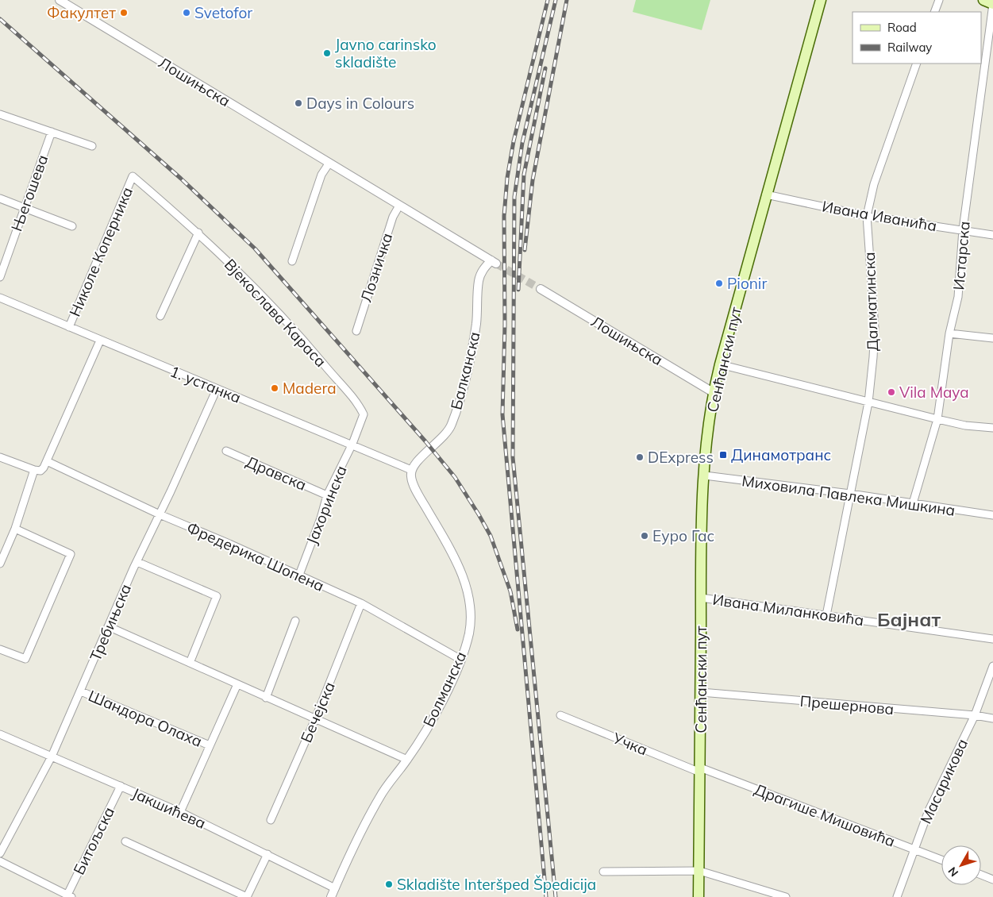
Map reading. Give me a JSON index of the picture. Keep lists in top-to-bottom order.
{
  "streets": {
    "main road": ["Сенћански пут"],
    "street": [
      "Лошињска",
      "Његошева",
      "Ивана Иванића",
      "Николе Коперника",
      "Истарска",
      "Лозничка",
      "Далматинска",
      "Вјекослава Караса",
      "Балканска",
      "1. устанка",
      "Дравска",
      "Миховила Павлека Мишкина",
      "Јахоринска",
      "Фредерика Шопена",
      "Ивана Миланковића",
      "Требињска",
      "Болманска",
      "Прешернова",
      "Бечејска",
      "Шандора Олаха",
      "Учка",
      "Масарикова",
      "Јакшићева",
      "Драгише Мишовића",
      "Битољска"
    ]
  },
  "crossings": [
    ["Лошињска", "Лозничка"],
    ["Лошињска", "Сенћански пут"],
    ["Лошињска", "Балканска"],
    ["Ивана Иванића", "Истарска"],
    ["Ивана Иванића", "Далматинска"],
    ["Ивана Иванића", "Сенћански пут"],
    ["Николе Коперника", "Вјекослава Караса"],
    ["Николе Коперника", "1. устанка"],
    ["Истарска", "Миховила Павлека Мишкина"],
    ["Далматинска", "Миховила Павлека Мишкина"],
    ["Далматинска", "Ивана Миланковића"],
    ["Вјекослава Караса", "Јахоринска"],
    ["Сенћански пут", "Миховила Павлека Мишкина"],
    ["Сенћански пут", "Ивана Миланковића"],
    ["Сенћански пут", "Прешернова"],
    ["Сенћански пут", "Учка"],
    ["Сенћански пут", "Драгише Мишовића"],
    ["Балканска", "1. устанка"],
    ["Балканска", "Болманска"],
    ["1. устанка", "Јахоринска"],
    ["1. устанка", "Требињска"],
    ["1. устанка", "Болманска"],
    ["Дравска", "Јахоринска"],
    ["Јахоринска", "Фредерика Шопена"],
    ["Фредерика Шопена", "Требињска"],
    ["Фредерика Шопена", "Болманска"],
    ["Фредерика Шопена", "Бечејска"],
    ["Требињска", "Шандора Олаха"],
    ["Требињска", "Јакшићева"],
    ["Болманска", "Јакшићева"],
    ["Прешернова", "Масарикова"],
    ["Учка", "Драгише Мишовића"],
    ["Масарикова", "Драгише Мишовића"],
    ["Јакшићева", "Битољска"]
  ],
  "districts": ["Бајнат"],
  "places": {
    "other": [
      "Факултет",
      "Svetofor",
      "Javno carinsko skladište",
      "Days in Colours",
      "Pionir",
      "Madera",
      "Vila Maya",
      "DExpress",
      "Еуро Гас",
      "Skladište Interšped Špedicija"
    ],
    "transit": ["Динамотранс"]
  },
  "legend": ["Road", "Railway"],
  "north": "bottom left"
}
